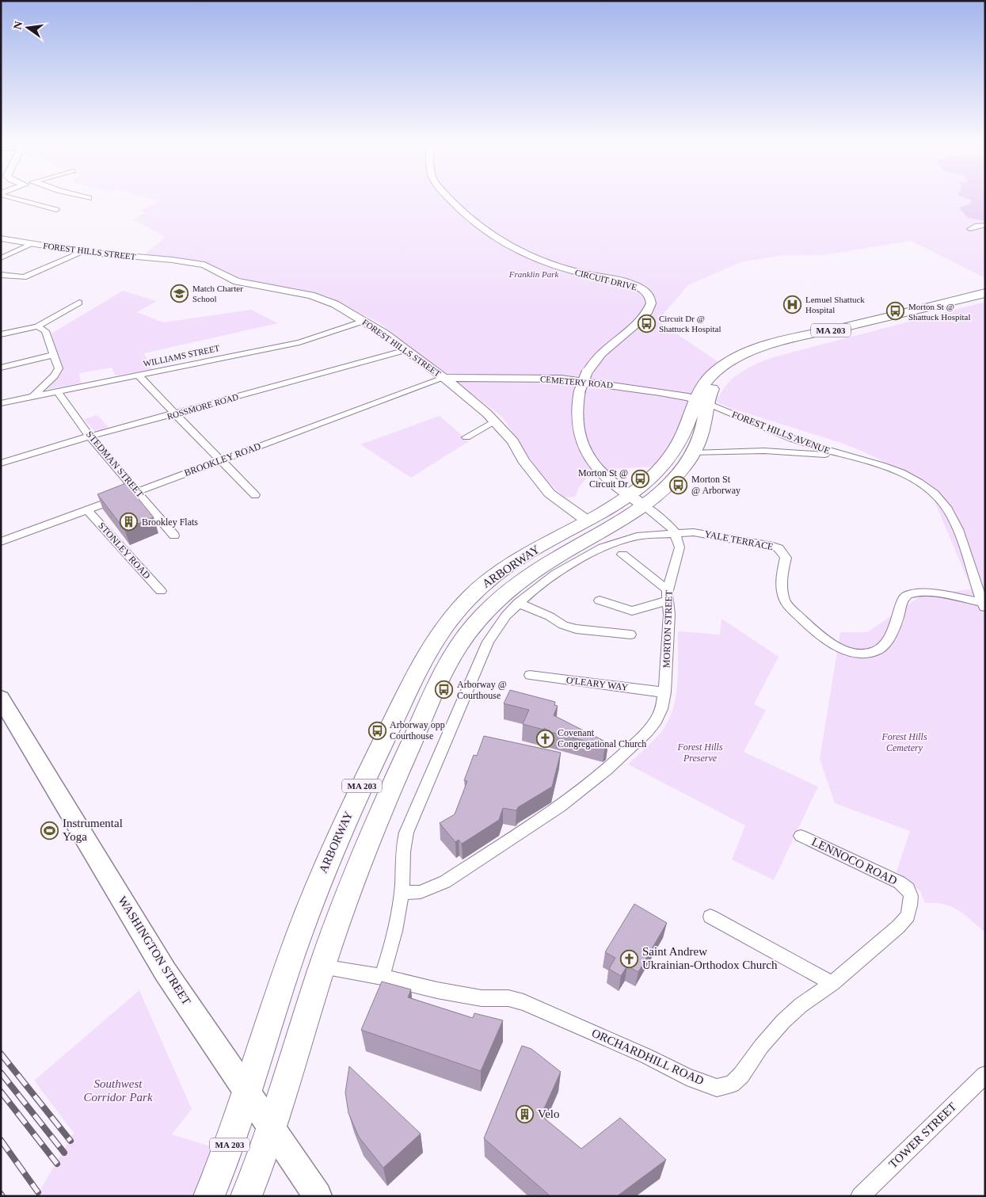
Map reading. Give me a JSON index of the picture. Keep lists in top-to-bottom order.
{
  "streets": {
    "highway": ["MA 203", "ARBORWAY"],
    "main road": ["FOREST HILLS STREET", "CIRCUIT DRIVE", "WASHINGTON STREET"],
    "street": [
      "WILLIAMS STREET",
      "CEMETERY ROAD",
      "ROSSMORE ROAD",
      "FOREST HILLS AVENUE",
      "BROOKLEY ROAD",
      "STEDMAN STREET",
      "YALE TERRACE",
      "STONLEY ROAD",
      "MORTON STREET",
      "O'LEARY WAY",
      "LENNOCO ROAD",
      "ORCHARDHILL ROAD",
      "TOWER STREET"
    ]
  },
  "crossings": [
    ["FOREST HILLS STREET", "WILLIAMS STREET"],
    ["FOREST HILLS STREET", "CEMETERY ROAD"],
    ["FOREST HILLS STREET", "ROSSMORE ROAD"],
    ["FOREST HILLS STREET", "BROOKLEY ROAD"],
    ["FOREST HILLS STREET", "ARBORWAY"],
    ["CIRCUIT DRIVE", "MA 203"],
    ["CIRCUIT DRIVE", "ARBORWAY"],
    ["MA 203", "CEMETERY ROAD"],
    ["MA 203", "FOREST HILLS AVENUE"],
    ["MA 203", "ARBORWAY"],
    ["WILLIAMS STREET", "STEDMAN STREET"],
    ["CEMETERY ROAD", "FOREST HILLS AVENUE"],
    ["CEMETERY ROAD", "BROOKLEY ROAD"],
    ["ROSSMORE ROAD", "STEDMAN STREET"],
    ["FOREST HILLS AVENUE", "YALE TERRACE"],
    ["BROOKLEY ROAD", "STEDMAN STREET"],
    ["BROOKLEY ROAD", "STONLEY ROAD"],
    ["YALE TERRACE", "MORTON STREET"],
    ["ARBORWAY", "WASHINGTON STREET"],
    ["ARBORWAY", "ORCHARDHILL ROAD"],
    ["MORTON STREET", "O'LEARY WAY"],
    ["LENNOCO ROAD", "ORCHARDHILL ROAD"]
  ],
  "parks": [
    "Franklin Park",
    "Forest Hills Cemetery",
    "Forest Hills Preserve",
    "Southwest Corridor Park"
  ],
  "places": {
    "school or university": ["Match Charter School"],
    "hospital": ["Lemuel Shattuck Hospital"],
    "bus stop": [
      "Morton St @ Shattuck Hospital",
      "Circuit Dr @ Shattuck Hospital",
      "Morton St @ Circuit Dr",
      "Morton St @ Arborway",
      "Arborway @ Courthouse",
      "Arborway opp Courthouse"
    ],
    "building": ["Brookley Flats", "Velo"],
    "church": ["Covenant Congregational Church", "Saint Andrew Ukrainian-Orthodox Church"],
    "sports": ["Instrumental Yoga"]
  },
  "north": "left"
}
